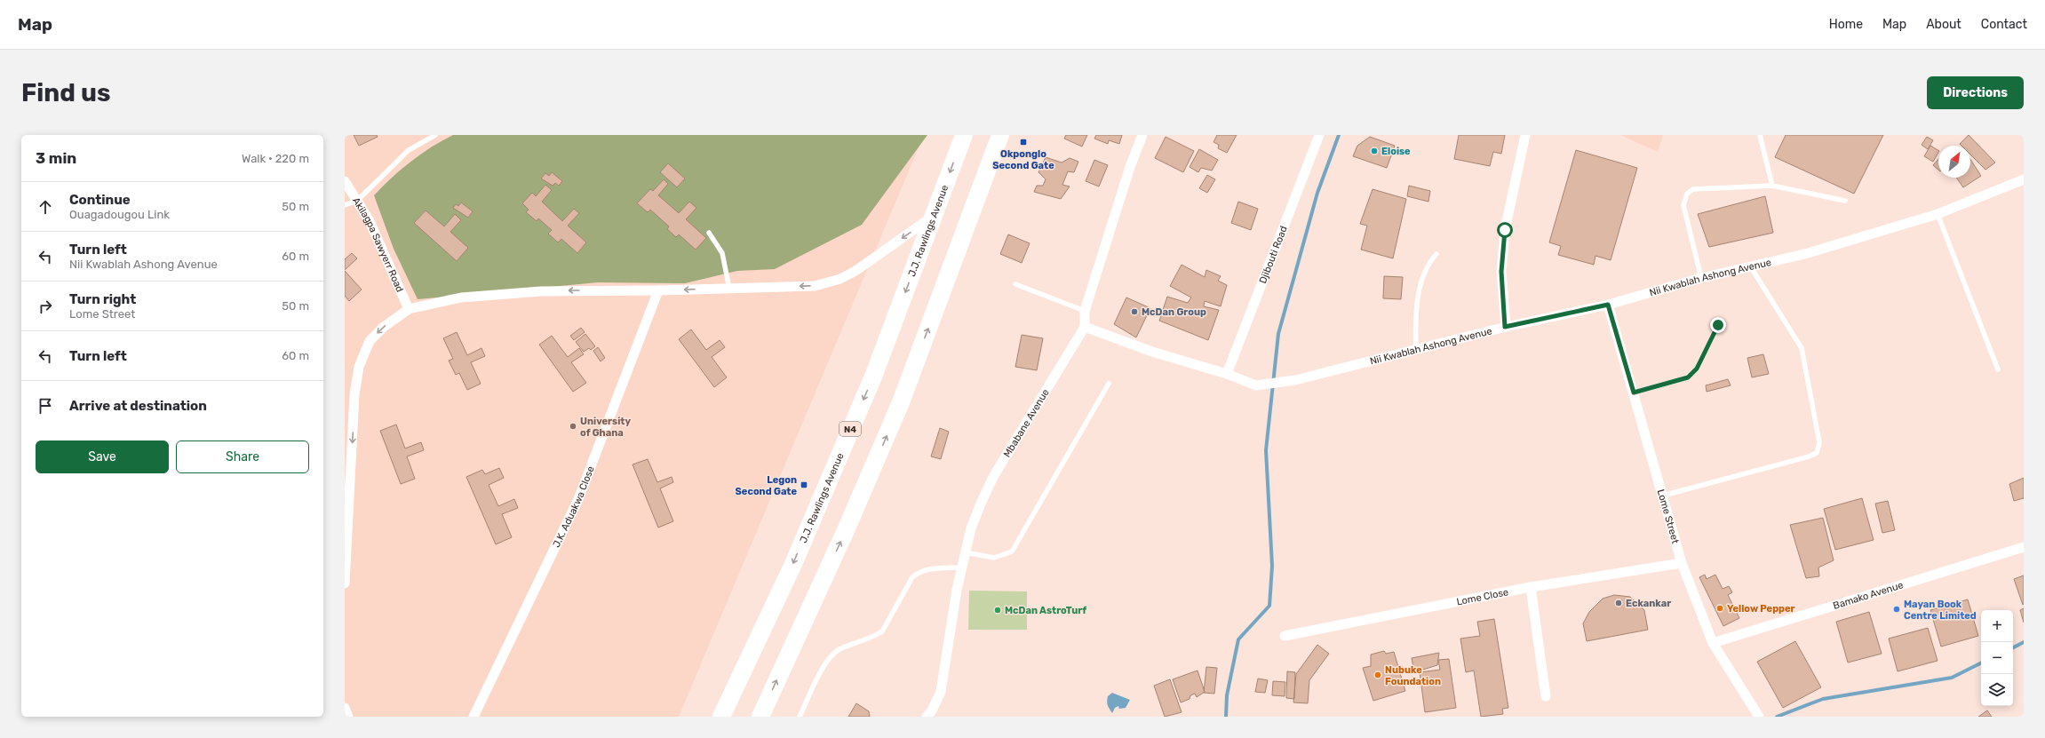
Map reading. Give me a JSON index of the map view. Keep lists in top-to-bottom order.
{
  "streets": {
    "highway": ["J.J. Rawlings Avenue", "N4"],
    "street": [
      "Akilagpa Sawyerr Road",
      "Djibouti Road",
      "Nii Kwablah Ashong Avenue",
      "Mbabane Avenue",
      "J.K. Aduakwa Close",
      "Lome Street",
      "Bamako Avenue",
      "Lome Close"
    ]
  },
  "crossings": [
    ["Djibouti Road", "Nii Kwablah Ashong Avenue"],
    ["Nii Kwablah Ashong Avenue", "Mbabane Avenue"],
    ["Nii Kwablah Ashong Avenue", "Lome Street"],
    ["Lome Street", "Bamako Avenue"],
    ["Lome Street", "Lome Close"]
  ],
  "places": {
    "transit": ["Okponglo Second Gate", "Legon Second Gate"],
    "other": [
      "Eloise",
      "McDan Group",
      "University of Ghana",
      "Eckankar",
      "Yellow Pepper",
      "Mayan Book Centre Limited",
      "McDan AstroTurf",
      "Nubuke Foundation"
    ]
  },
  "north": "top right",
  "page": {
    "header": "Map",
    "nav": [
      "Home",
      "Map",
      "About",
      "Contact"
    ],
    "buttons": [
      "Directions",
      ["Save", "Share"]
    ],
    "title": "Find us",
    "heading": ["3 min", "Walk · 220 m"],
    "list": [
      ["Continue", "Ouagadougou Link", "50 m"],
      ["Turn left", "Nii Kwablah Ashong Avenue", "60 m"],
      ["Turn right", "Lome Street", "50 m"],
      ["Turn left", "60 m"],
      "Arrive at destination"
    ],
    "map_buttons": ["+", "−"]
  }
}
